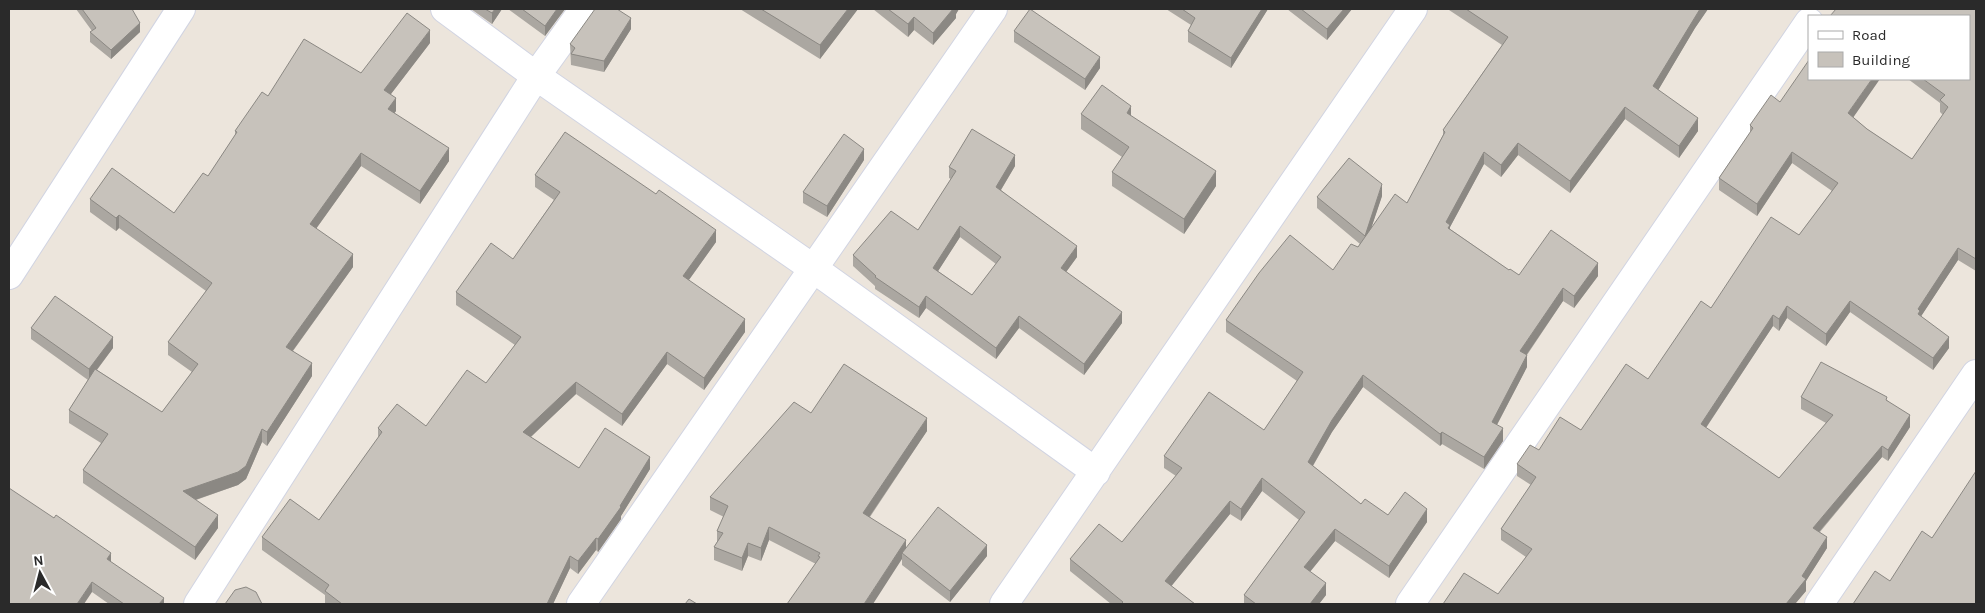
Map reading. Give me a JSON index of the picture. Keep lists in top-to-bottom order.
{
  "legend": ["Road", "Building"],
  "north": "top"
}
